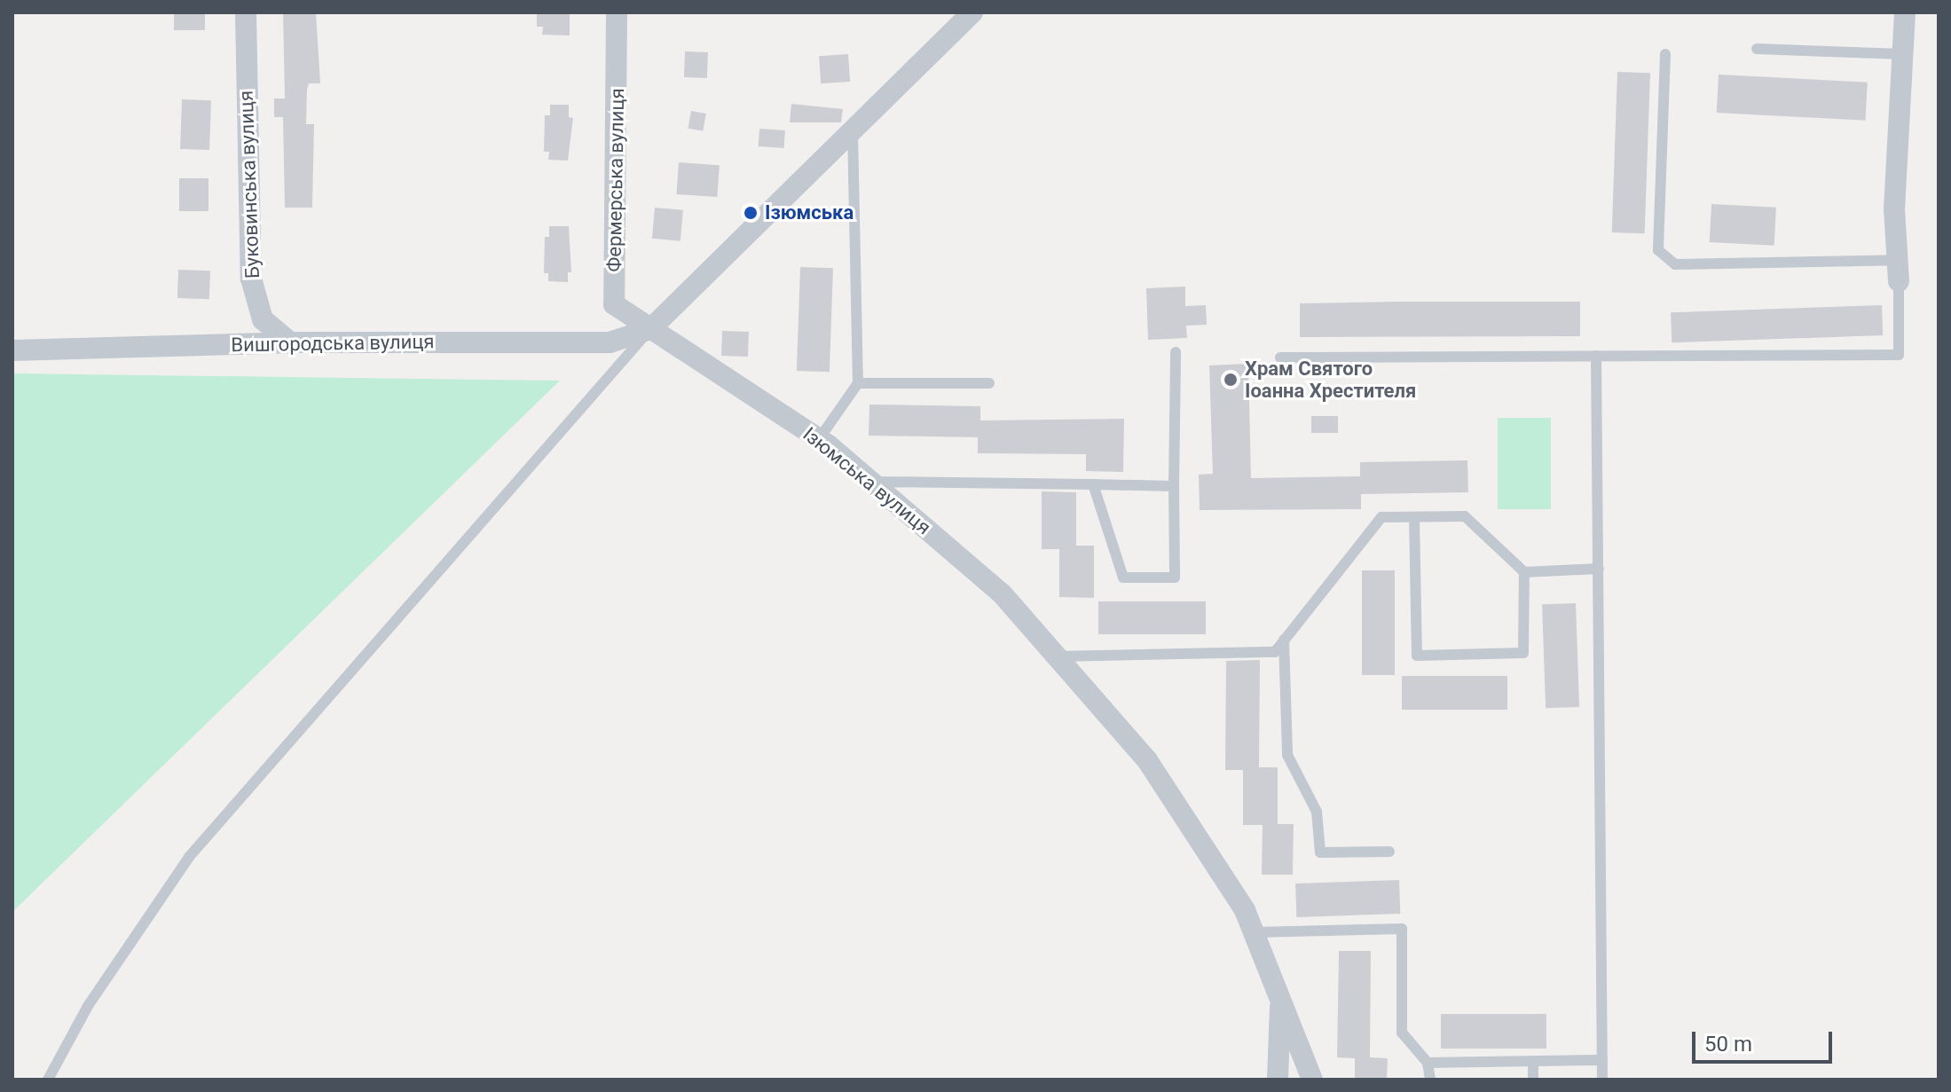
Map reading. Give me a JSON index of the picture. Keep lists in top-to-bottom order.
{
  "streets": {
    "street": [
      "Фермерська вулиця",
      "Буковинська вулиця",
      "Вишгородська вулиця",
      "Ізюмська вулиця"
    ]
  },
  "crossings": [
    ["Фермерська вулиця", "Вишгородська вулиця"],
    ["Фермерська вулиця", "Ізюмська вулиця"],
    ["Буковинська вулиця", "Вишгородська вулиця"],
    ["Вишгородська вулиця", "Ізюмська вулиця"]
  ],
  "places": ["Ізюмська", "Храм Святого Іоанна Хрестителя"],
  "scale_bar": "50 m"
}
